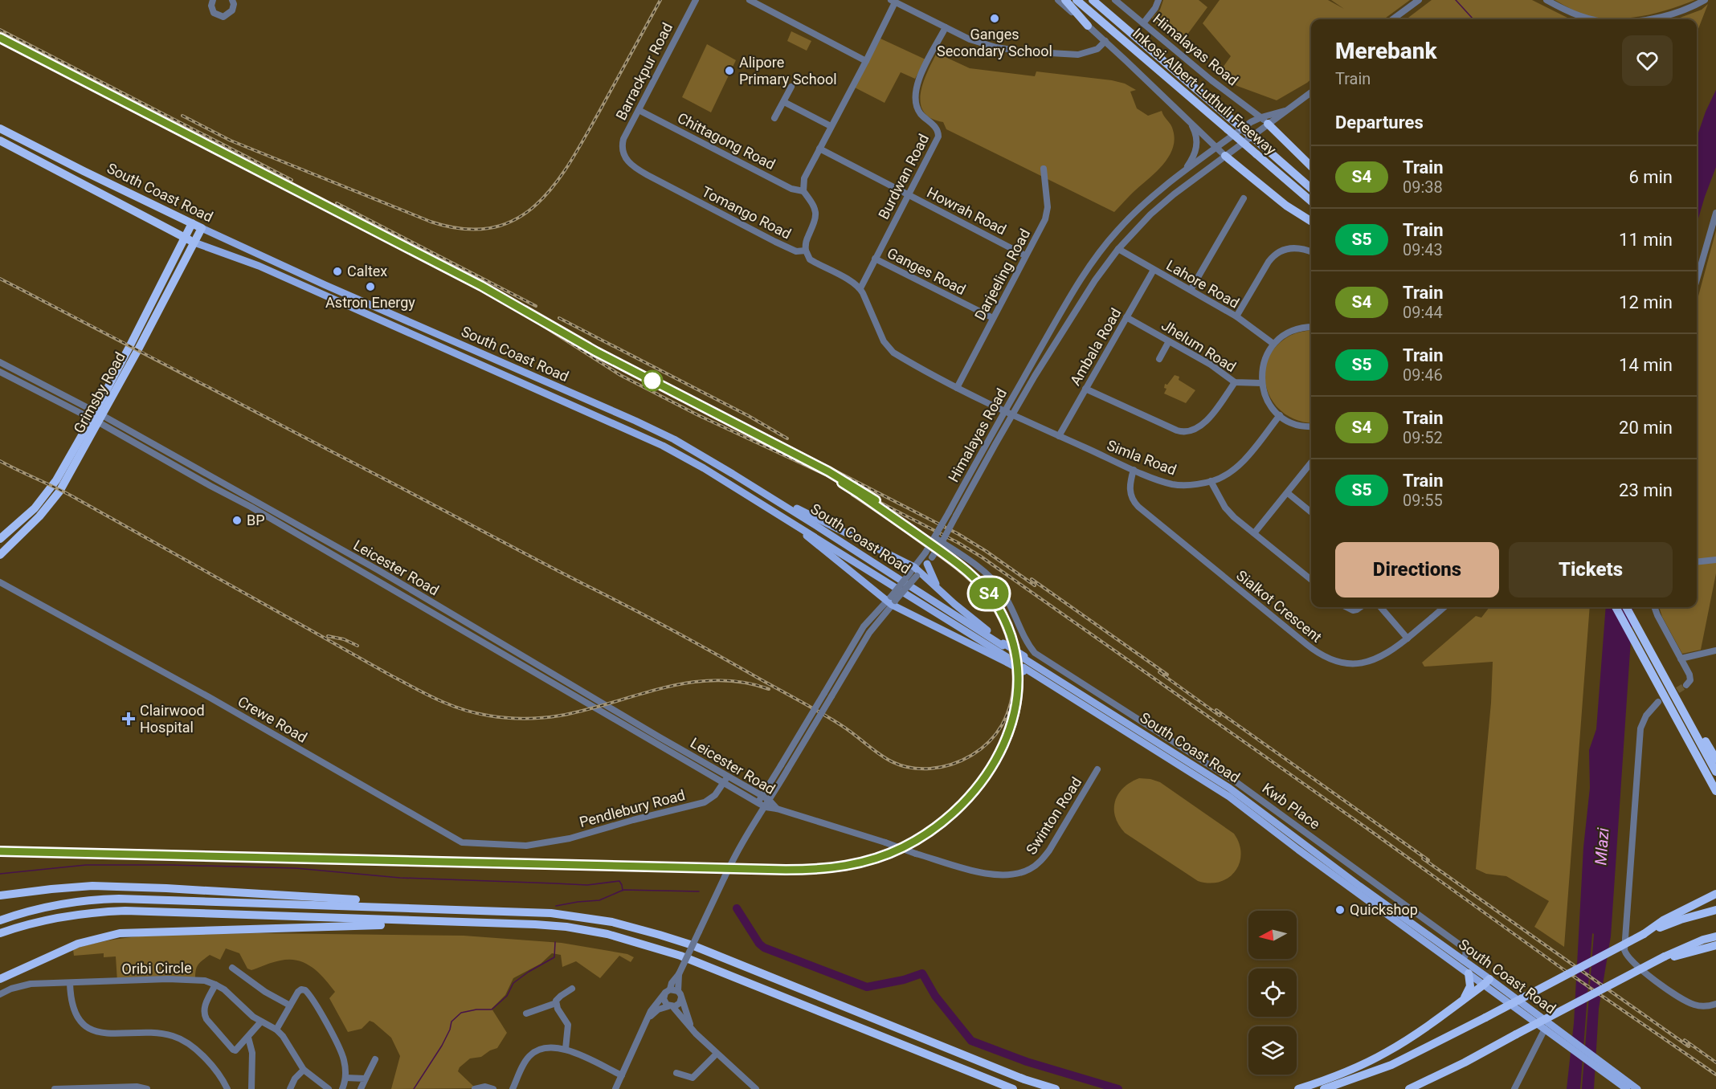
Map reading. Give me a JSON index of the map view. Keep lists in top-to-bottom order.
{
  "streets": {
    "highway": ["Inkosi Albert Luthuli Freeway", "South Coast Road", "Grimsby Road"],
    "street": [
      "Himalayas Road",
      "Barrackpur Road",
      "Chittagong Road",
      "Burdwan Road",
      "Howrah Road",
      "Tomango Road",
      "Ganges Road",
      "Darjeeling Road",
      "Lahore Road",
      "Jhelum Road",
      "Ambala Road",
      "Simla Road",
      "Leicester Road",
      "Sialkot Crescent",
      "Crewe Road",
      "Kwb Place",
      "Pendlebury Road",
      "Swinton Road",
      "Oribi Circle"
    ]
  },
  "crossings": [
    ["Himalayas Road", "Lahore Road"],
    ["Himalayas Road", "Simla Road"],
    ["Himalayas Road", "Leicester Road"],
    ["Himalayas Road", "Kwb Place"],
    ["Barrackpur Road", "Chittagong Road"],
    ["Barrackpur Road", "Tomango Road"],
    ["Burdwan Road", "Howrah Road"],
    ["Burdwan Road", "Tomango Road"],
    ["Burdwan Road", "Ganges Road"],
    ["South Coast Road", "Grimsby Road"],
    ["South Coast Road", "Kwb Place"],
    ["Howrah Road", "Darjeeling Road"],
    ["Ganges Road", "Darjeeling Road"],
    ["Lahore Road", "Ambala Road"],
    ["Jhelum Road", "Ambala Road"],
    ["Ambala Road", "Simla Road"],
    ["Grimsby Road", "Leicester Road"],
    ["Simla Road", "Sialkot Crescent"],
    ["Leicester Road", "Pendlebury Road"],
    ["Leicester Road", "Swinton Road"],
    ["Crewe Road", "Pendlebury Road"]
  ],
  "water": ["Mlazi"],
  "places": {
    "other": [
      "Ganges Secondary School",
      "Alipore Primary School",
      "Caltex",
      "Astron Energy",
      "BP",
      "Quickshop"
    ],
    "health": ["Clairwood Hospital"]
  },
  "north": "left",
  "page": {
    "on_map": "S4",
    "heading": [
      ["Merebank", "Train"],
      "Departures"
    ],
    "list": [
      {
        "mark": "S4",
        "name": "Train",
        "note": "09:38",
        "value": "6 min"
      },
      {
        "mark": "S5",
        "name": "Train",
        "note": "09:43",
        "value": "11 min"
      },
      {
        "mark": "S4",
        "name": "Train",
        "note": "09:44",
        "value": "12 min"
      },
      {
        "mark": "S5",
        "name": "Train",
        "note": "09:46",
        "value": "14 min"
      },
      {
        "mark": "S4",
        "name": "Train",
        "note": "09:52",
        "value": "20 min"
      },
      {
        "mark": "S5",
        "name": "Train",
        "note": "09:55",
        "value": "23 min"
      }
    ],
    "buttons": ["Directions", "Tickets"]
  }
}
